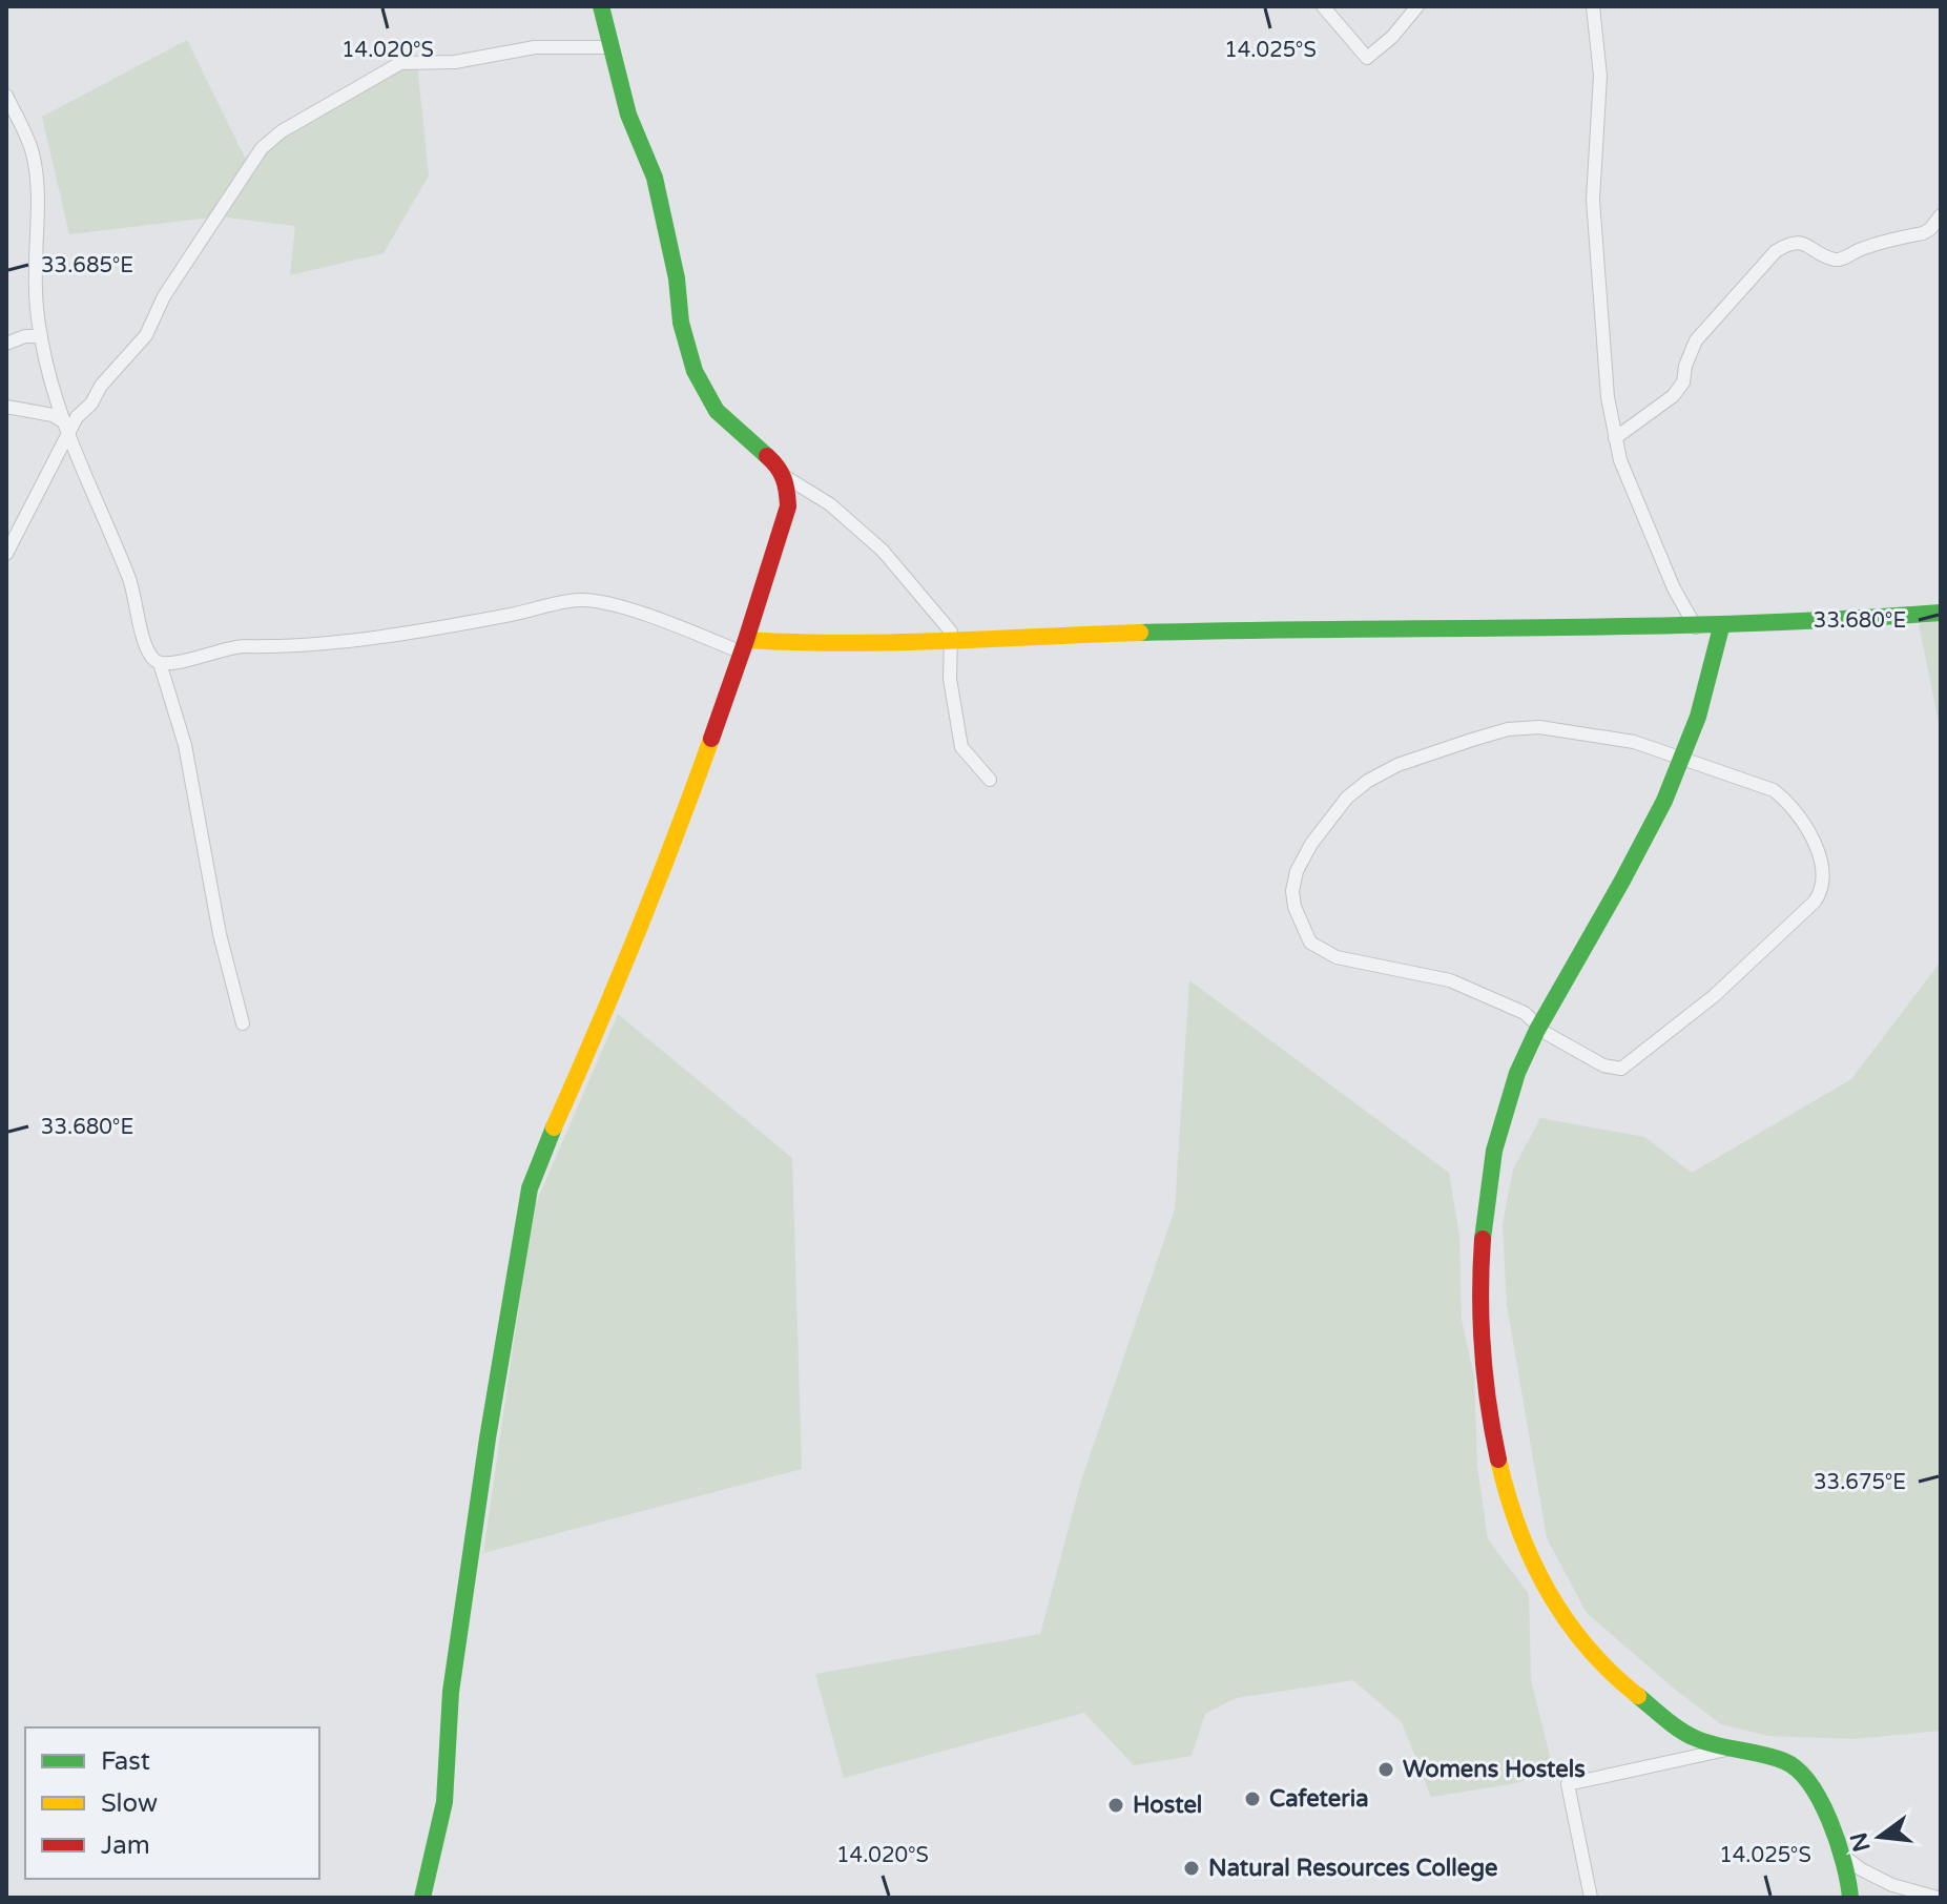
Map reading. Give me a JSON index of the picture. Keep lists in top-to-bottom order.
{
  "places": [
    "Womens Hostels",
    "Cafeteria",
    "Hostel",
    "Natural Resources College"
  ],
  "legend": ["Fast", "Slow", "Jam"],
  "north": "left",
  "coordinates": [
    "14.020°S",
    "14.025°S",
    "33.685°E",
    "33.680°E",
    "33.675°E"
  ]
}
